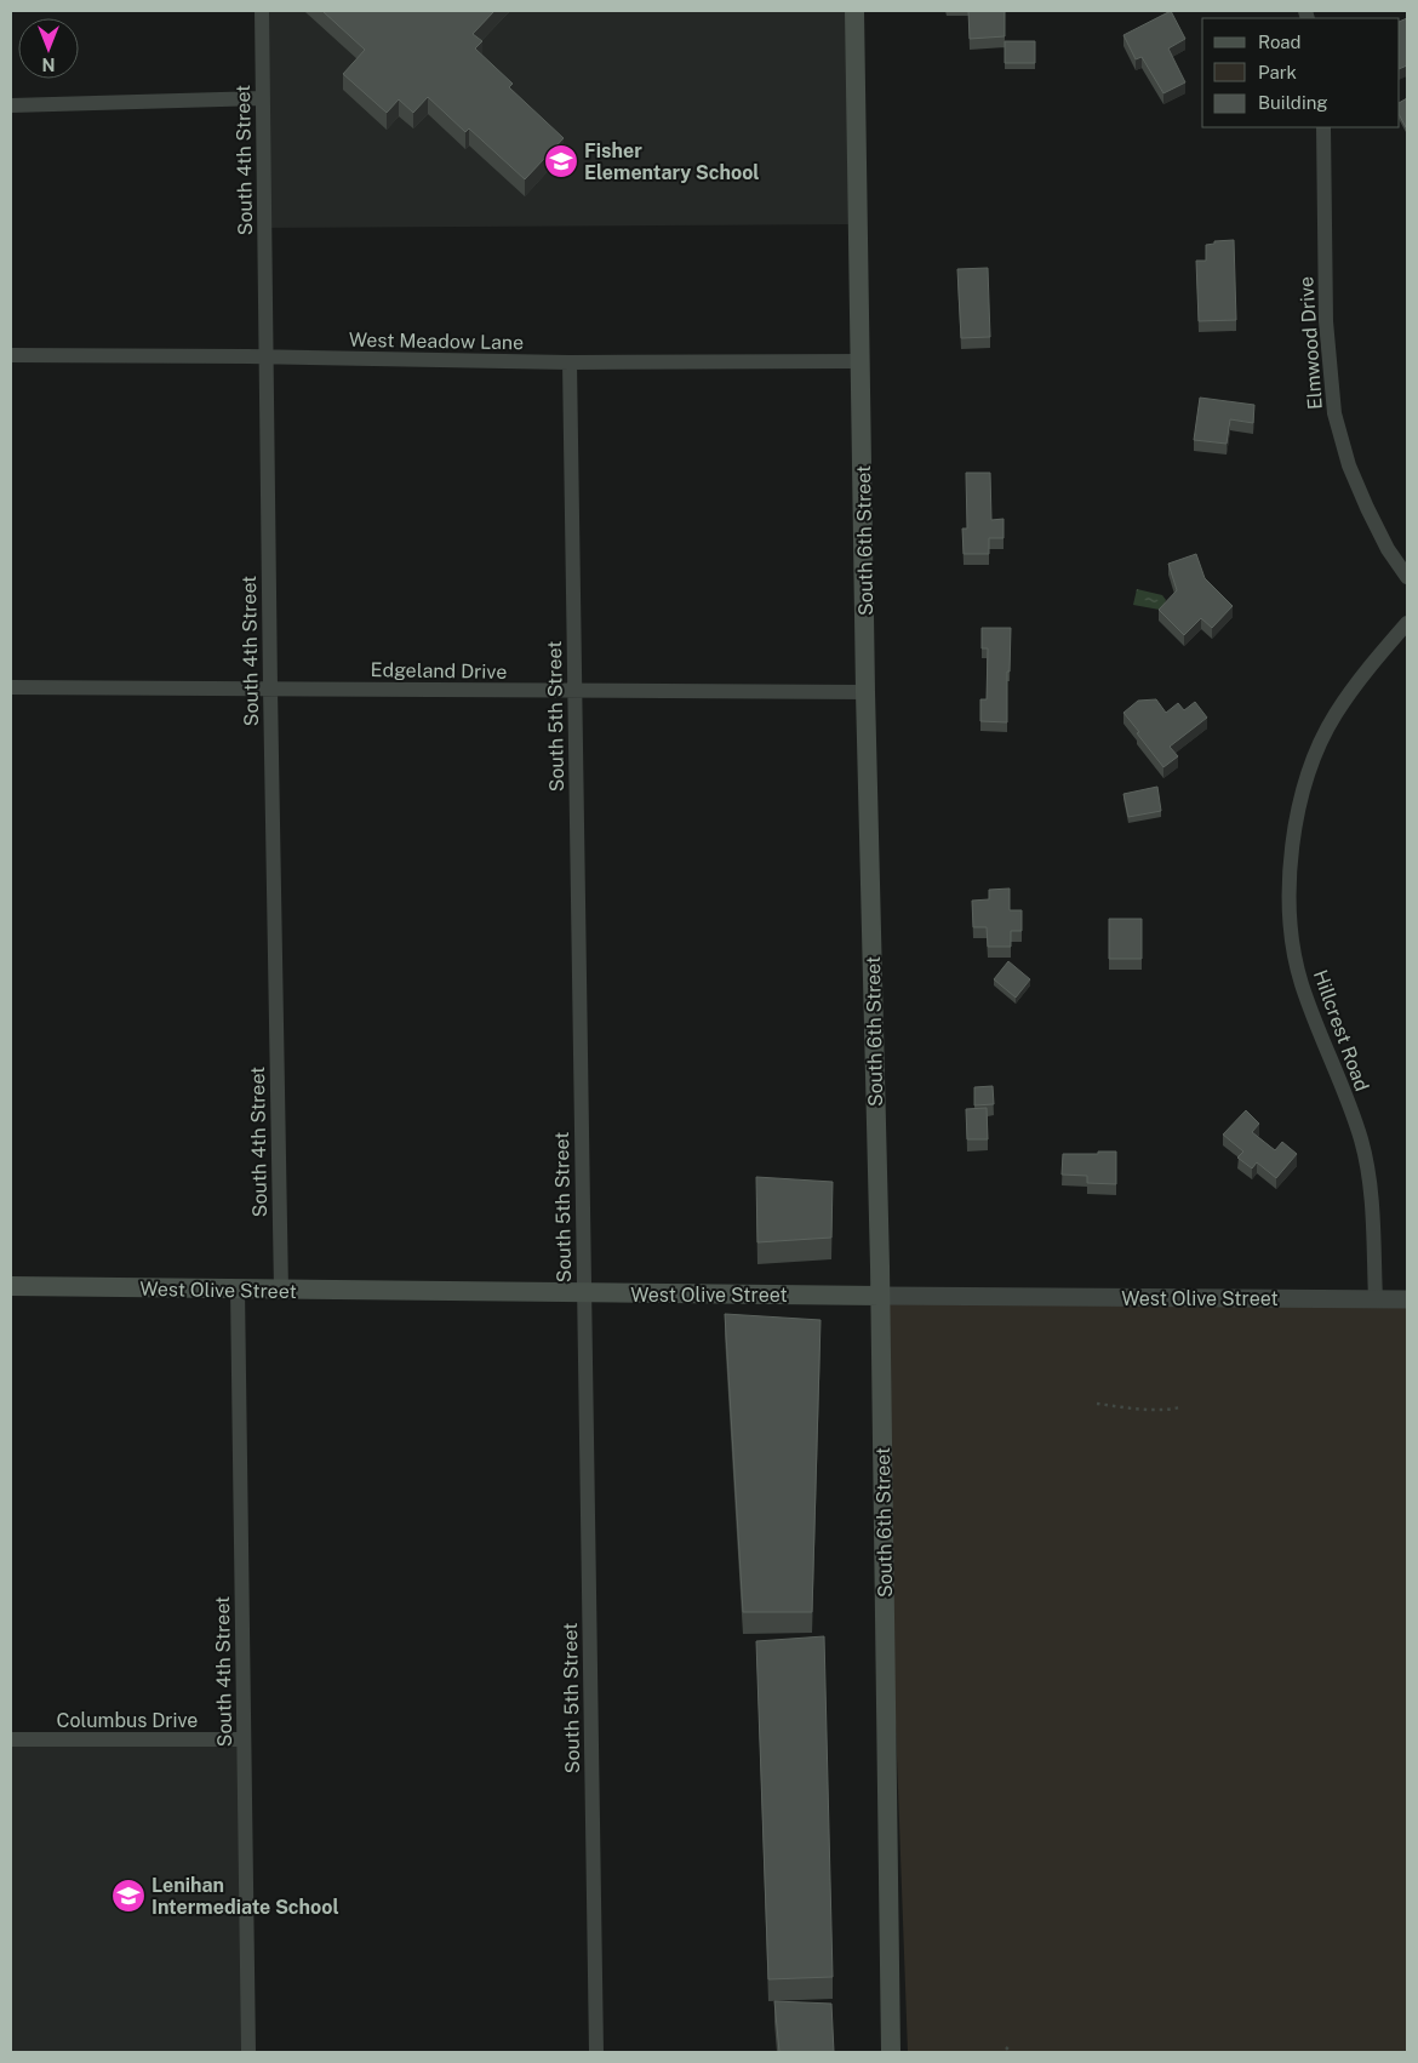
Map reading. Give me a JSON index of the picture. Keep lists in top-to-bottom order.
{
  "streets": {
    "main road": ["South 6th Street", "West Olive Street"],
    "street": [
      "South 4th Street",
      "West Meadow Lane",
      "Elmwood Drive",
      "Edgeland Drive",
      "South 5th Street",
      "Hillcrest Road",
      "Columbus Drive"
    ]
  },
  "crossings": [
    ["South 4th Street", "West Meadow Lane"],
    ["South 4th Street", "Edgeland Drive"],
    ["South 4th Street", "West Olive Street"],
    ["South 4th Street", "Columbus Drive"],
    ["West Meadow Lane", "South 6th Street"],
    ["West Meadow Lane", "South 5th Street"],
    ["South 6th Street", "Edgeland Drive"],
    ["South 6th Street", "West Olive Street"],
    ["Edgeland Drive", "South 5th Street"],
    ["South 5th Street", "West Olive Street"],
    ["Hillcrest Road", "West Olive Street"]
  ],
  "places": {
    "school or university": ["Fisher Elementary School", "Lenihan Intermediate School"]
  },
  "legend": ["Road", "Park", "Building"],
  "north": "bottom"
}
